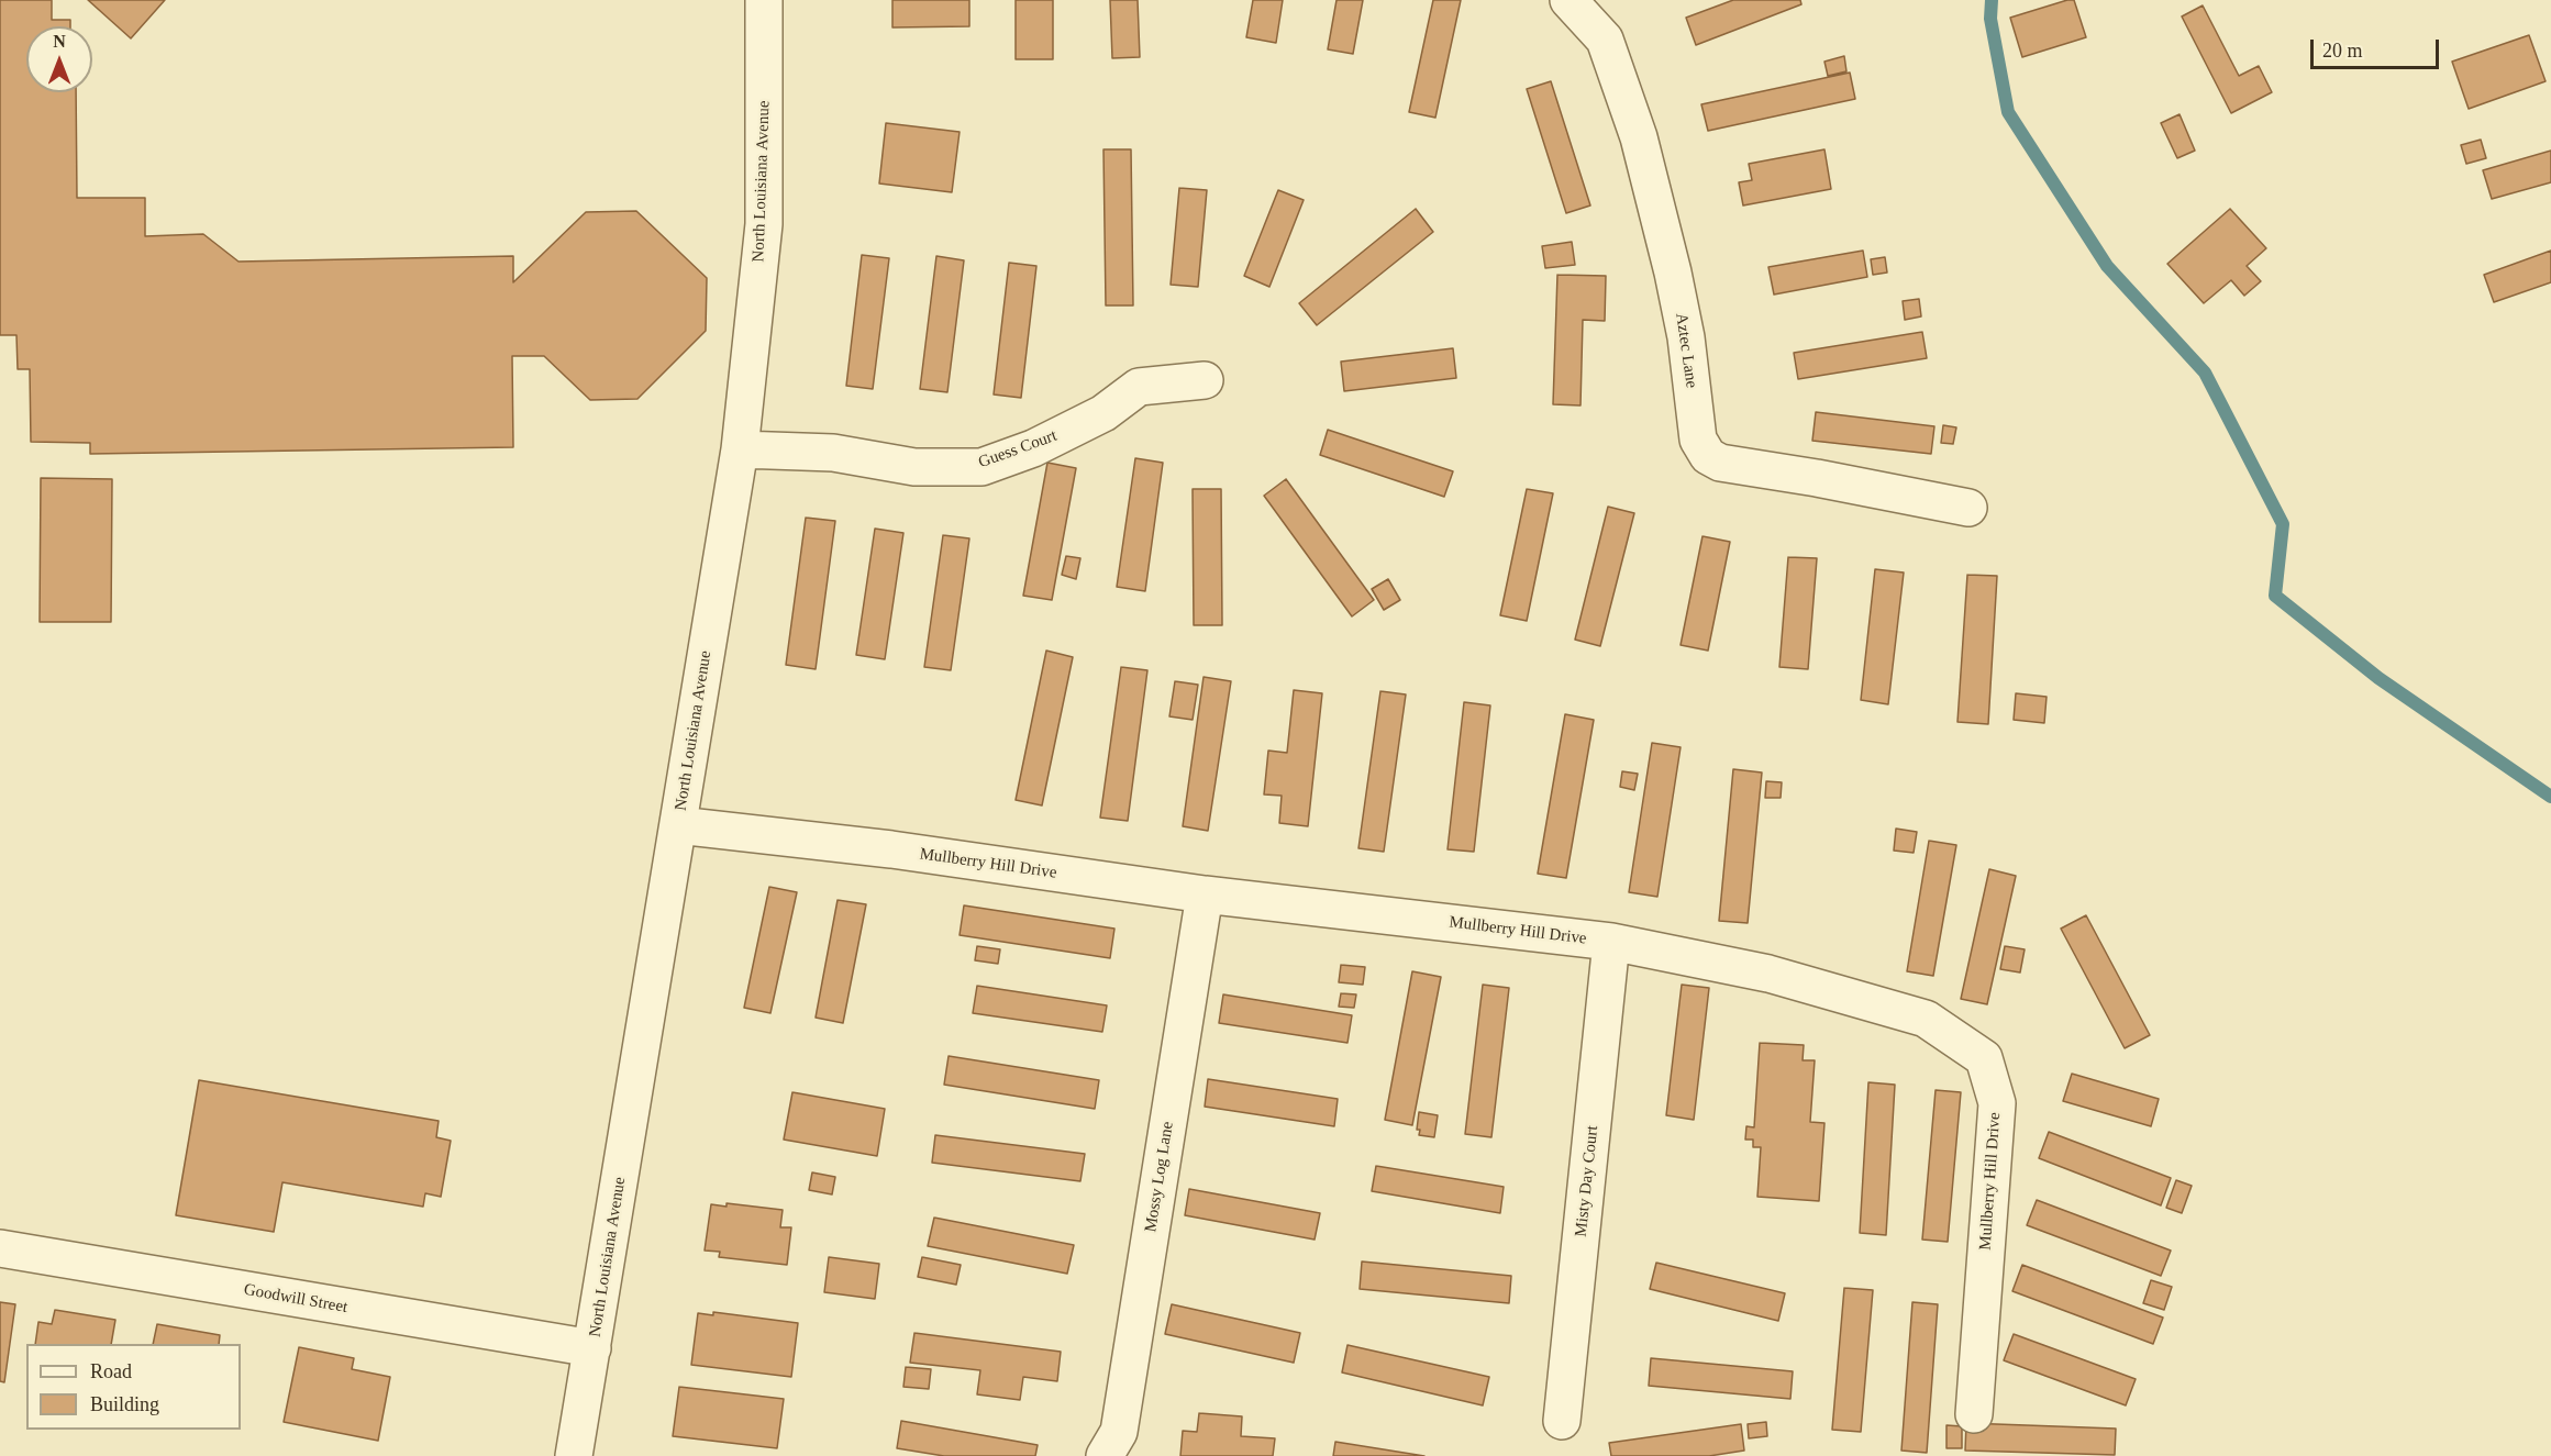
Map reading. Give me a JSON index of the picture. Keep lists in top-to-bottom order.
{
  "streets": {
    "street": [
      "North Louisiana Avenue",
      "Aztec Lane",
      "Guess Court",
      "Mullberry Hill Drive",
      "Mossy Log Lane",
      "Misty Day Court",
      "Goodwill Street"
    ]
  },
  "crossings": [
    ["North Louisiana Avenue", "Guess Court"],
    ["North Louisiana Avenue", "Mullberry Hill Drive"],
    ["North Louisiana Avenue", "Goodwill Street"],
    ["Mullberry Hill Drive", "Mossy Log Lane"],
    ["Mullberry Hill Drive", "Misty Day Court"]
  ],
  "legend": ["Road", "Building"],
  "scale_bar": "20 m",
  "north": "top"
}
